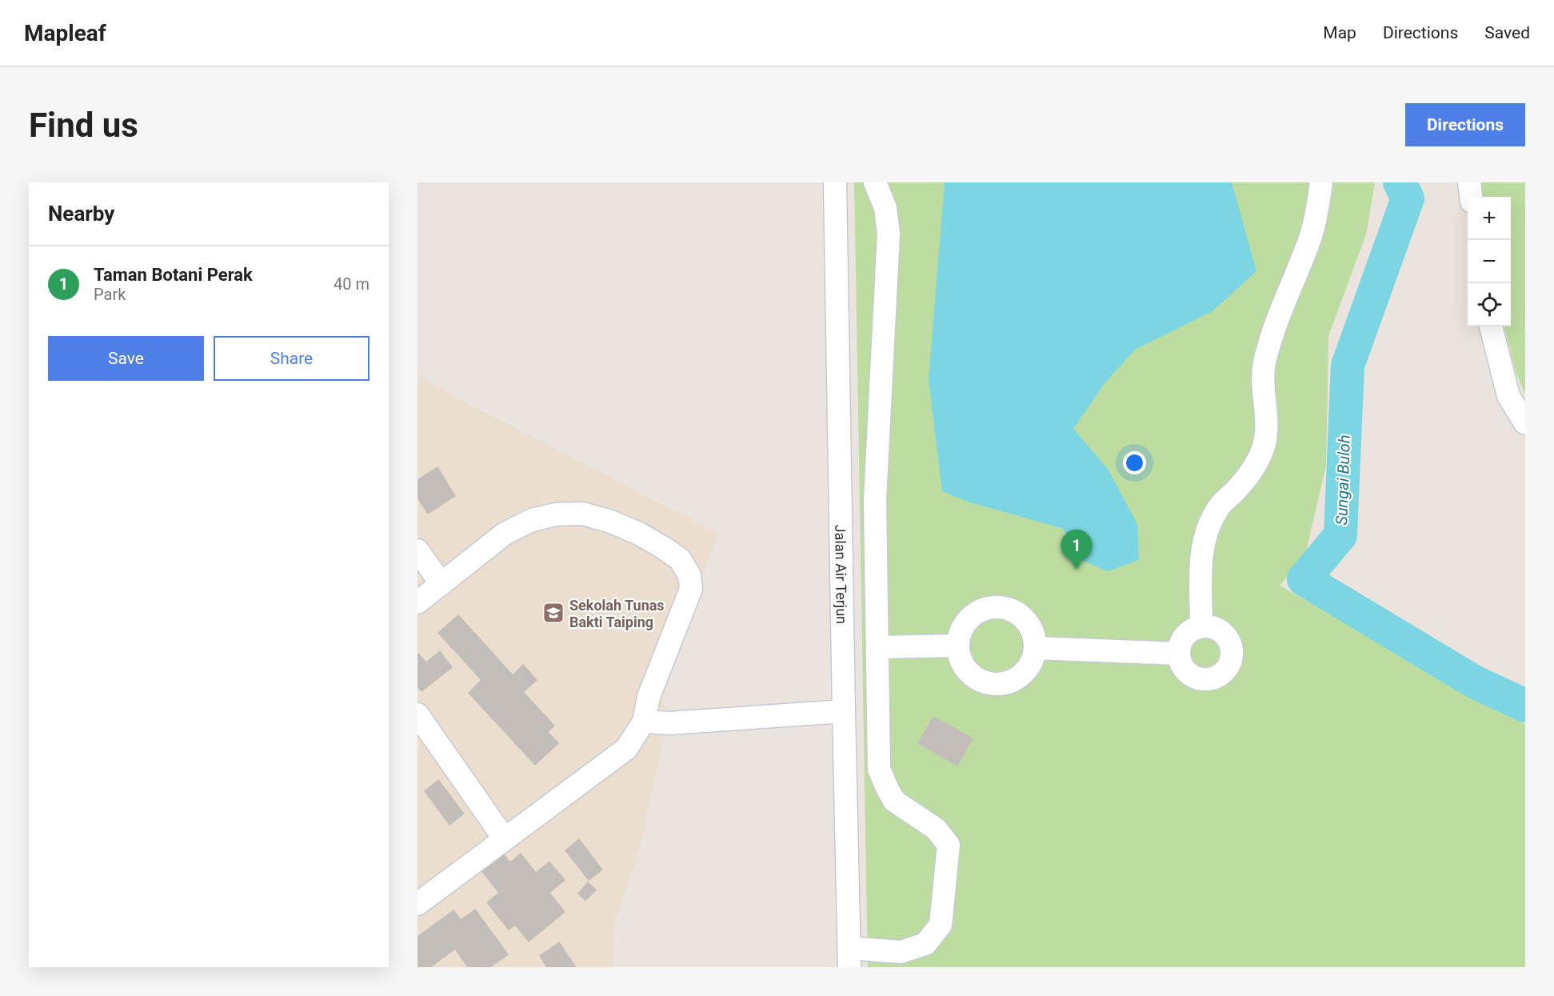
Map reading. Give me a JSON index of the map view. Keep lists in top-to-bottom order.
{
  "streets": {
    "street": ["Jalan Air Terjun"]
  },
  "water": ["Sungai Buloh"],
  "places": {
    "school or university": ["Sekolah Tunas Bakti Taiping"]
  },
  "page": {
    "header": "Mapleaf",
    "nav": ["Map", "Directions", "Saved"],
    "buttons": [
      "Directions",
      ["Save", "Share"]
    ],
    "title": "Find us",
    "heading": "Nearby",
    "map_buttons": ["+", "−"],
    "list": [
      {
        "mark": "1",
        "name": "Taman Botani Perak",
        "note": "Park",
        "value": "40 m"
      }
    ],
    "pins": "1"
  }
}
